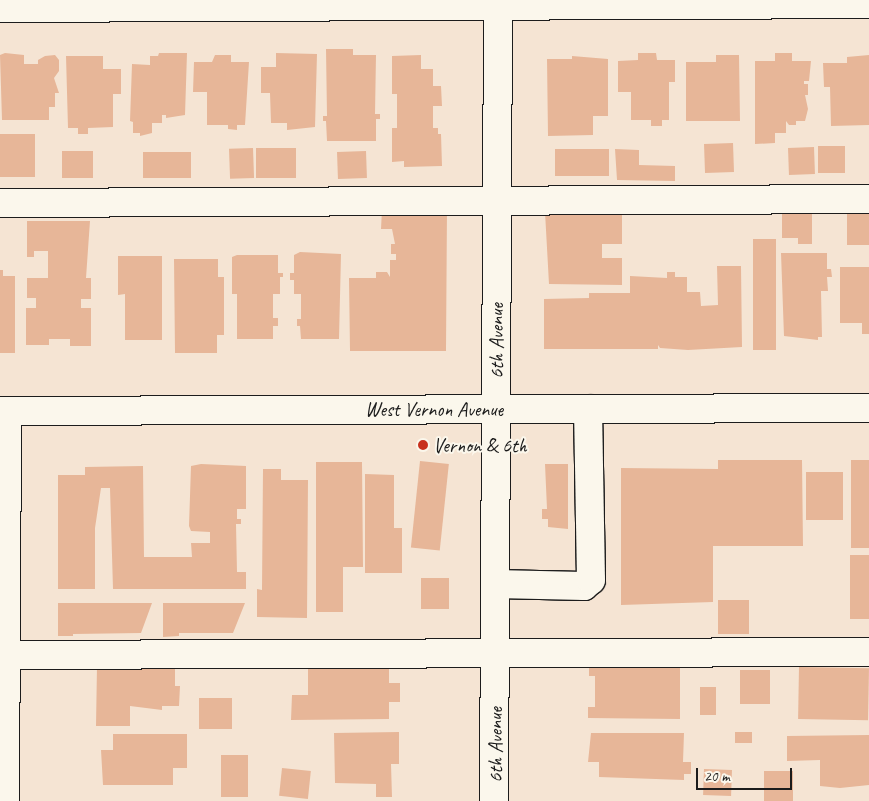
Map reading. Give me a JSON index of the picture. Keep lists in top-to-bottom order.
{
  "streets": {
    "street": ["6th Avenue", "West Vernon Avenue"]
  },
  "crossings": [
    ["6th Avenue", "West Vernon Avenue"]
  ],
  "places": ["Vernon & 6th"],
  "scale_bar": "20 m"
}
